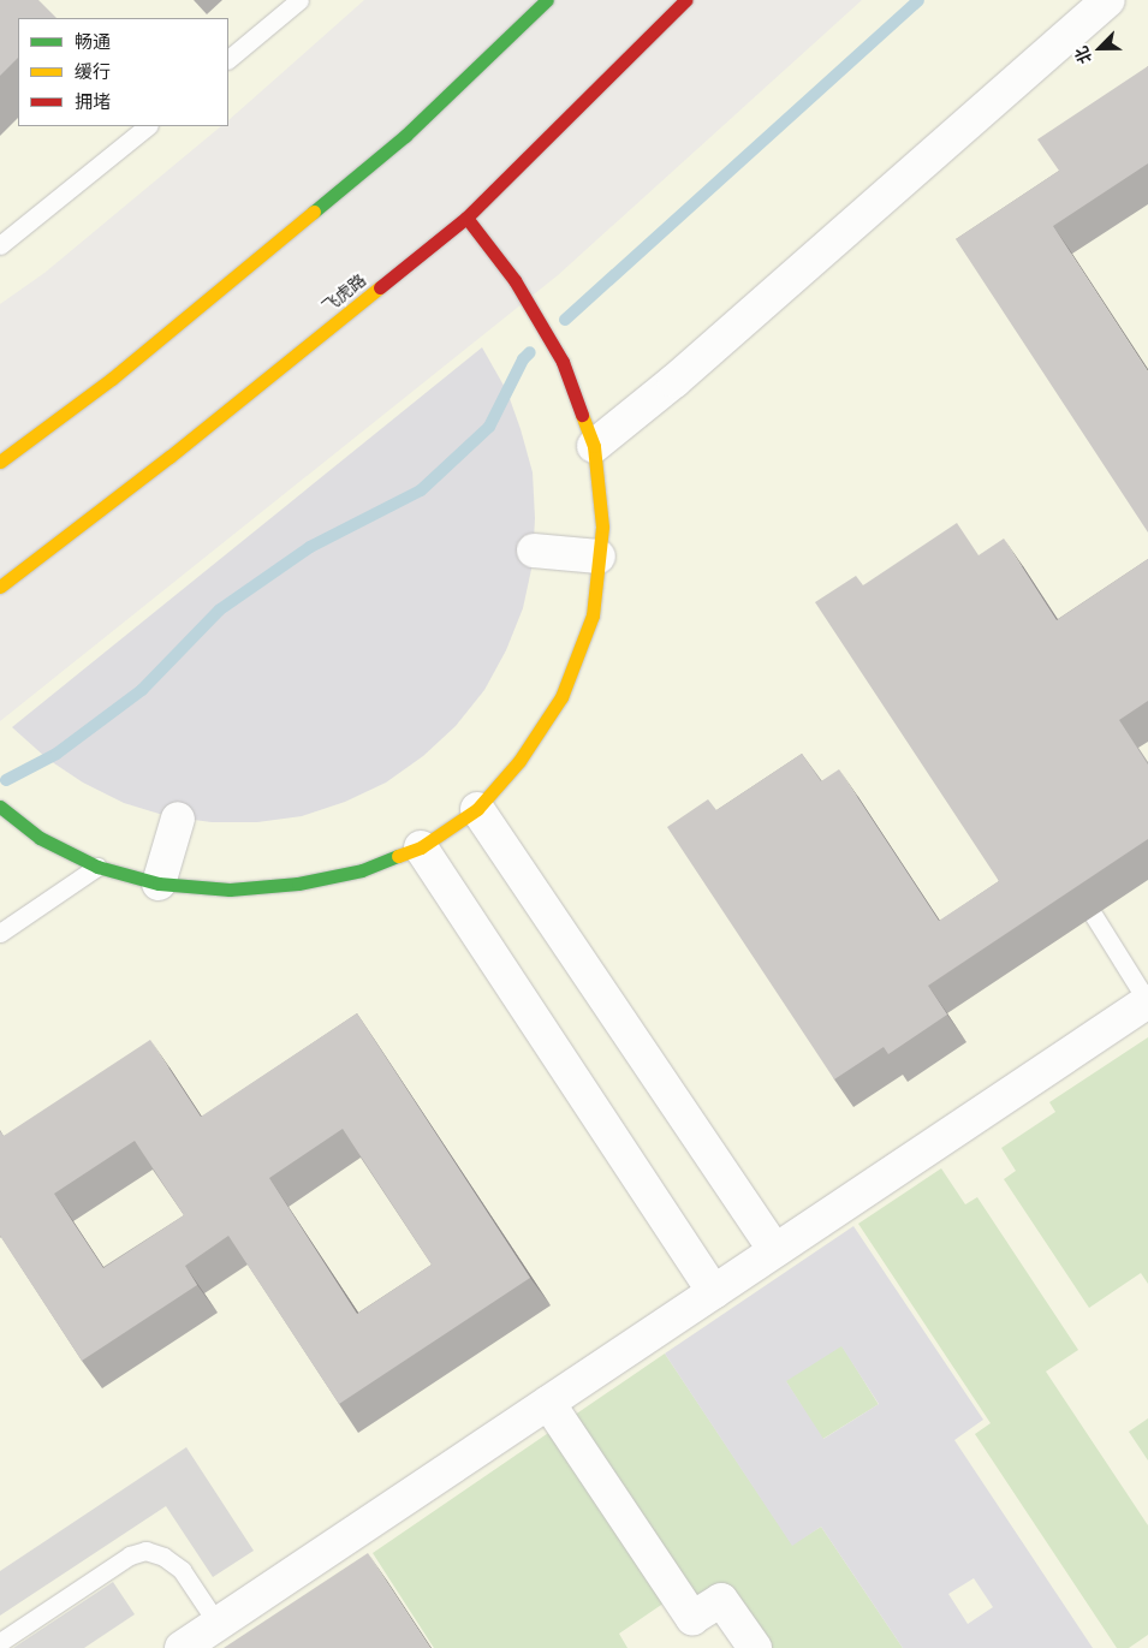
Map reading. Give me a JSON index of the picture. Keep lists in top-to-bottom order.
{
  "streets": {
    "main road": ["飞虎路"]
  },
  "legend": ["畅通", "缓行", "拥堵"],
  "north": "bottom left"
}
